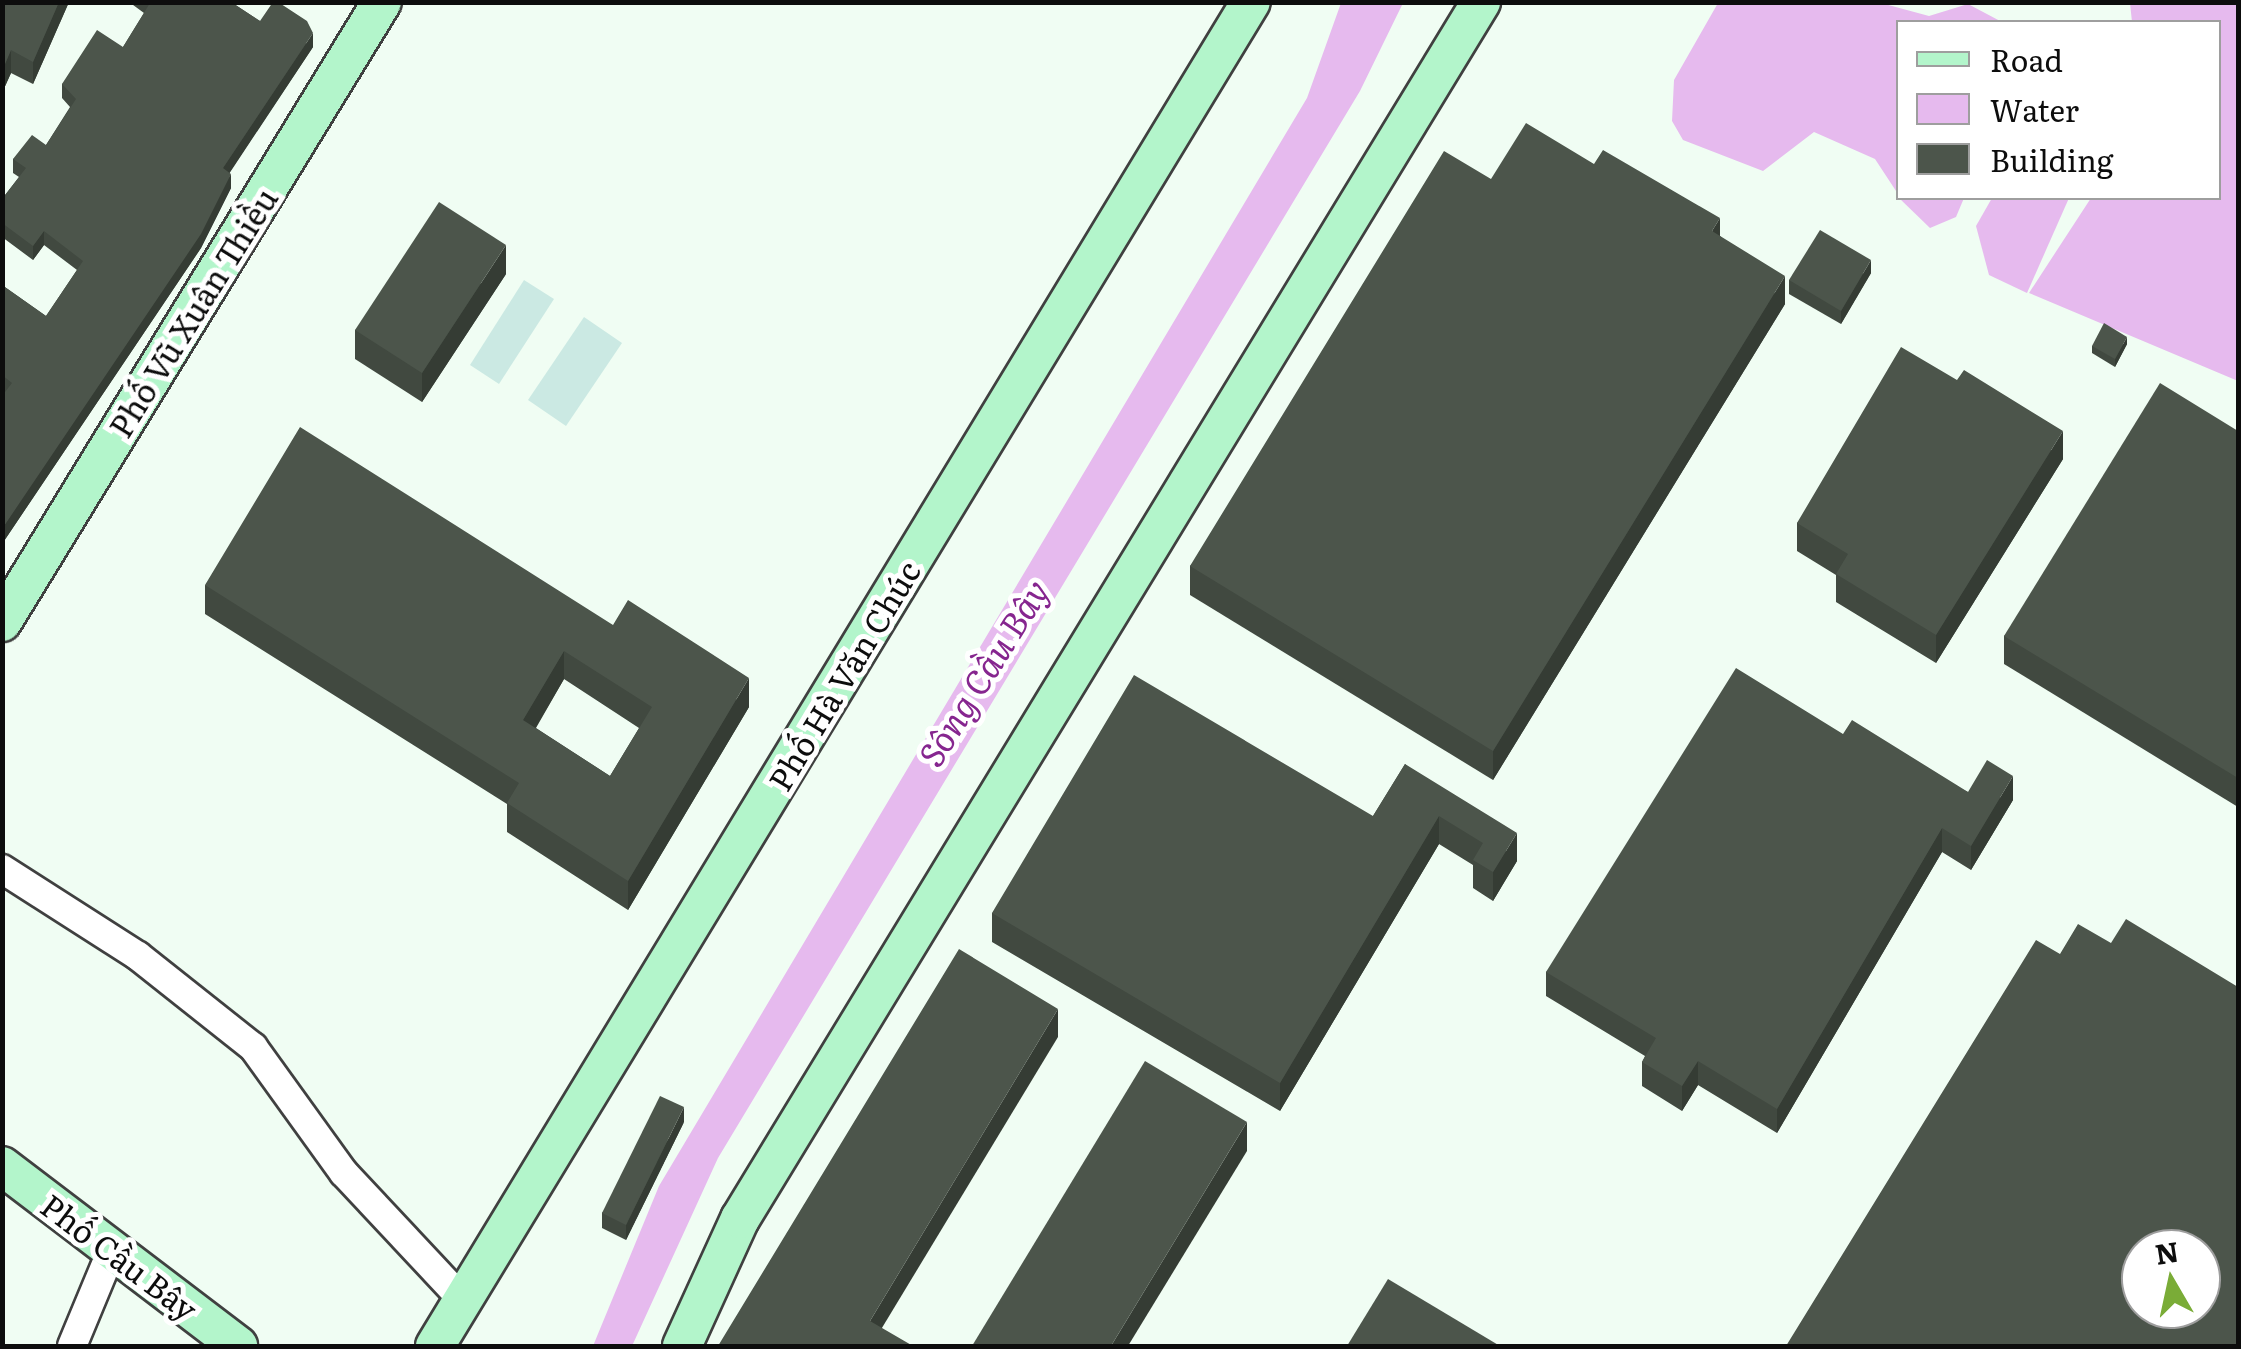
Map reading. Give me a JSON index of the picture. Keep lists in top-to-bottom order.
{
  "streets": {
    "street": ["Phố Vũ Xuân Thiều", "Phố Hà Văn Chúc", "Phố Cầu Bây"]
  },
  "water": ["Sông Cầu Bây"],
  "legend": ["Road", "Water", "Building"],
  "north": "top"
}
